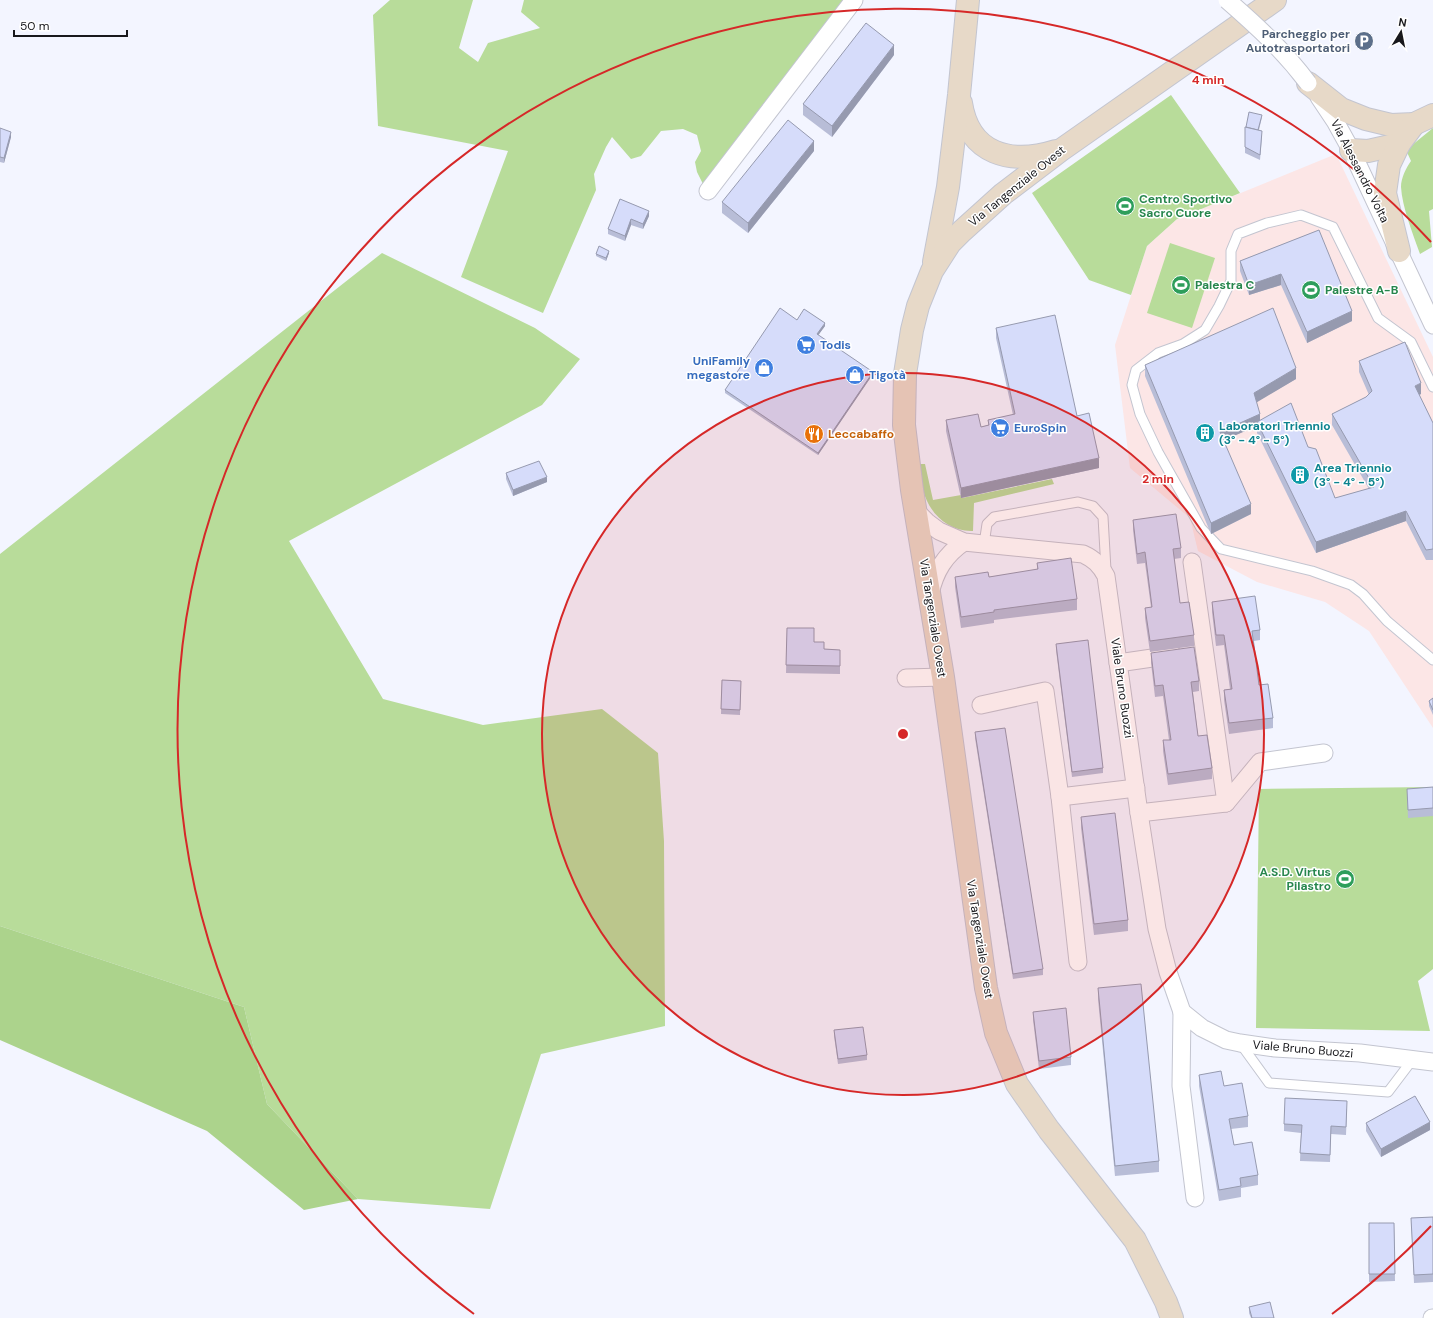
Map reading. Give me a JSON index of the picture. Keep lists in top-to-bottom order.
{
  "streets": {
    "main road": ["Via Tangenziale Ovest"],
    "street": ["Via Alessandro Volta", "Viale Bruno Buozzi"]
  },
  "places": {
    "parking": ["Parcheggio per Autotrasportatori"],
    "sports": [
      "Centro Sportivo Sacro Cuore",
      "Palestra C",
      "Palestre A-B",
      "A.S.D. Virtus Pilastro"
    ],
    "supermarket": ["Todis", "EuroSpin"],
    "shop": ["UniFamily megastore", "Tigotà"],
    "building": ["Laboratori Triennio (3° - 4° - 5°)", "Area Triennio (3° - 4° - 5°)"],
    "restaurant": ["Leccabaffo"]
  },
  "scale_bar": "50 m",
  "north": "top",
  "rings": ["4 min", "2 min"]
}
